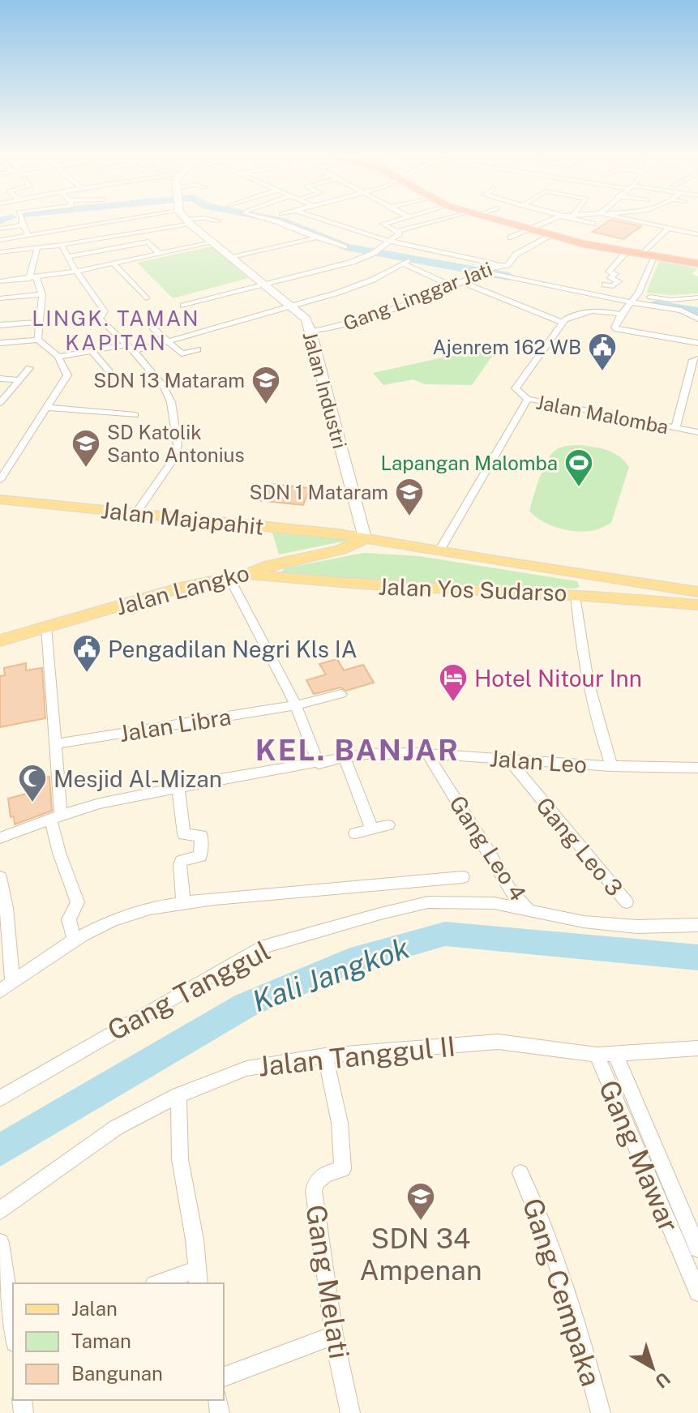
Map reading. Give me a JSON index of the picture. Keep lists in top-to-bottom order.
{
  "streets": {
    "main road": ["Jalan Majapahit", "Jalan Langko", "Jalan Yos Sudarso"],
    "street": [
      "Gang Linggar Jati",
      "Jalan Industri",
      "Jalan Malomba",
      "Jalan Libra",
      "Jalan Leo",
      "Gang Leo 3",
      "Gang Leo 4",
      "Gang Tanggul",
      "Jalan Tanggul II",
      "Gang Mawar",
      "Gang Melati",
      "Gang Cempaka"
    ]
  },
  "crossings": [
    ["Gang Linggar Jati", "Jalan Industri"],
    ["Jalan Industri", "Jalan Majapahit"],
    ["Jalan Industri", "Jalan Langko"],
    ["Jalan Industri", "Jalan Yos Sudarso"],
    ["Jalan Malomba", "Jalan Yos Sudarso"],
    ["Jalan Majapahit", "Jalan Langko"],
    ["Jalan Majapahit", "Jalan Yos Sudarso"],
    ["Jalan Langko", "Jalan Yos Sudarso"],
    ["Jalan Leo", "Gang Leo 3"],
    ["Jalan Leo", "Gang Leo 4"],
    ["Gang Leo 4", "Gang Tanggul"],
    ["Jalan Tanggul II", "Gang Mawar"],
    ["Jalan Tanggul II", "Gang Melati"]
  ],
  "districts": ["LINGK. TAMAN KAPITAN", "KEL. BANJAR"],
  "water": ["Kali Jangkok"],
  "places": {
    "public building": ["Ajenrem 162 WB", "Pengadilan Negri Kls IA"],
    "school or university": [
      "SDN 13 Mataram",
      "SD Katolik Santo Antonius",
      "SDN 1 Mataram",
      "SDN 34 Ampenan"
    ],
    "sports": ["Lapangan Malomba"],
    "hotel": ["Hotel Nitour Inn"],
    "mosque": ["Mesjid Al-Mizan"]
  },
  "legend": ["Jalan", "Taman", "Bangunan"],
  "north": "bottom right"
}
